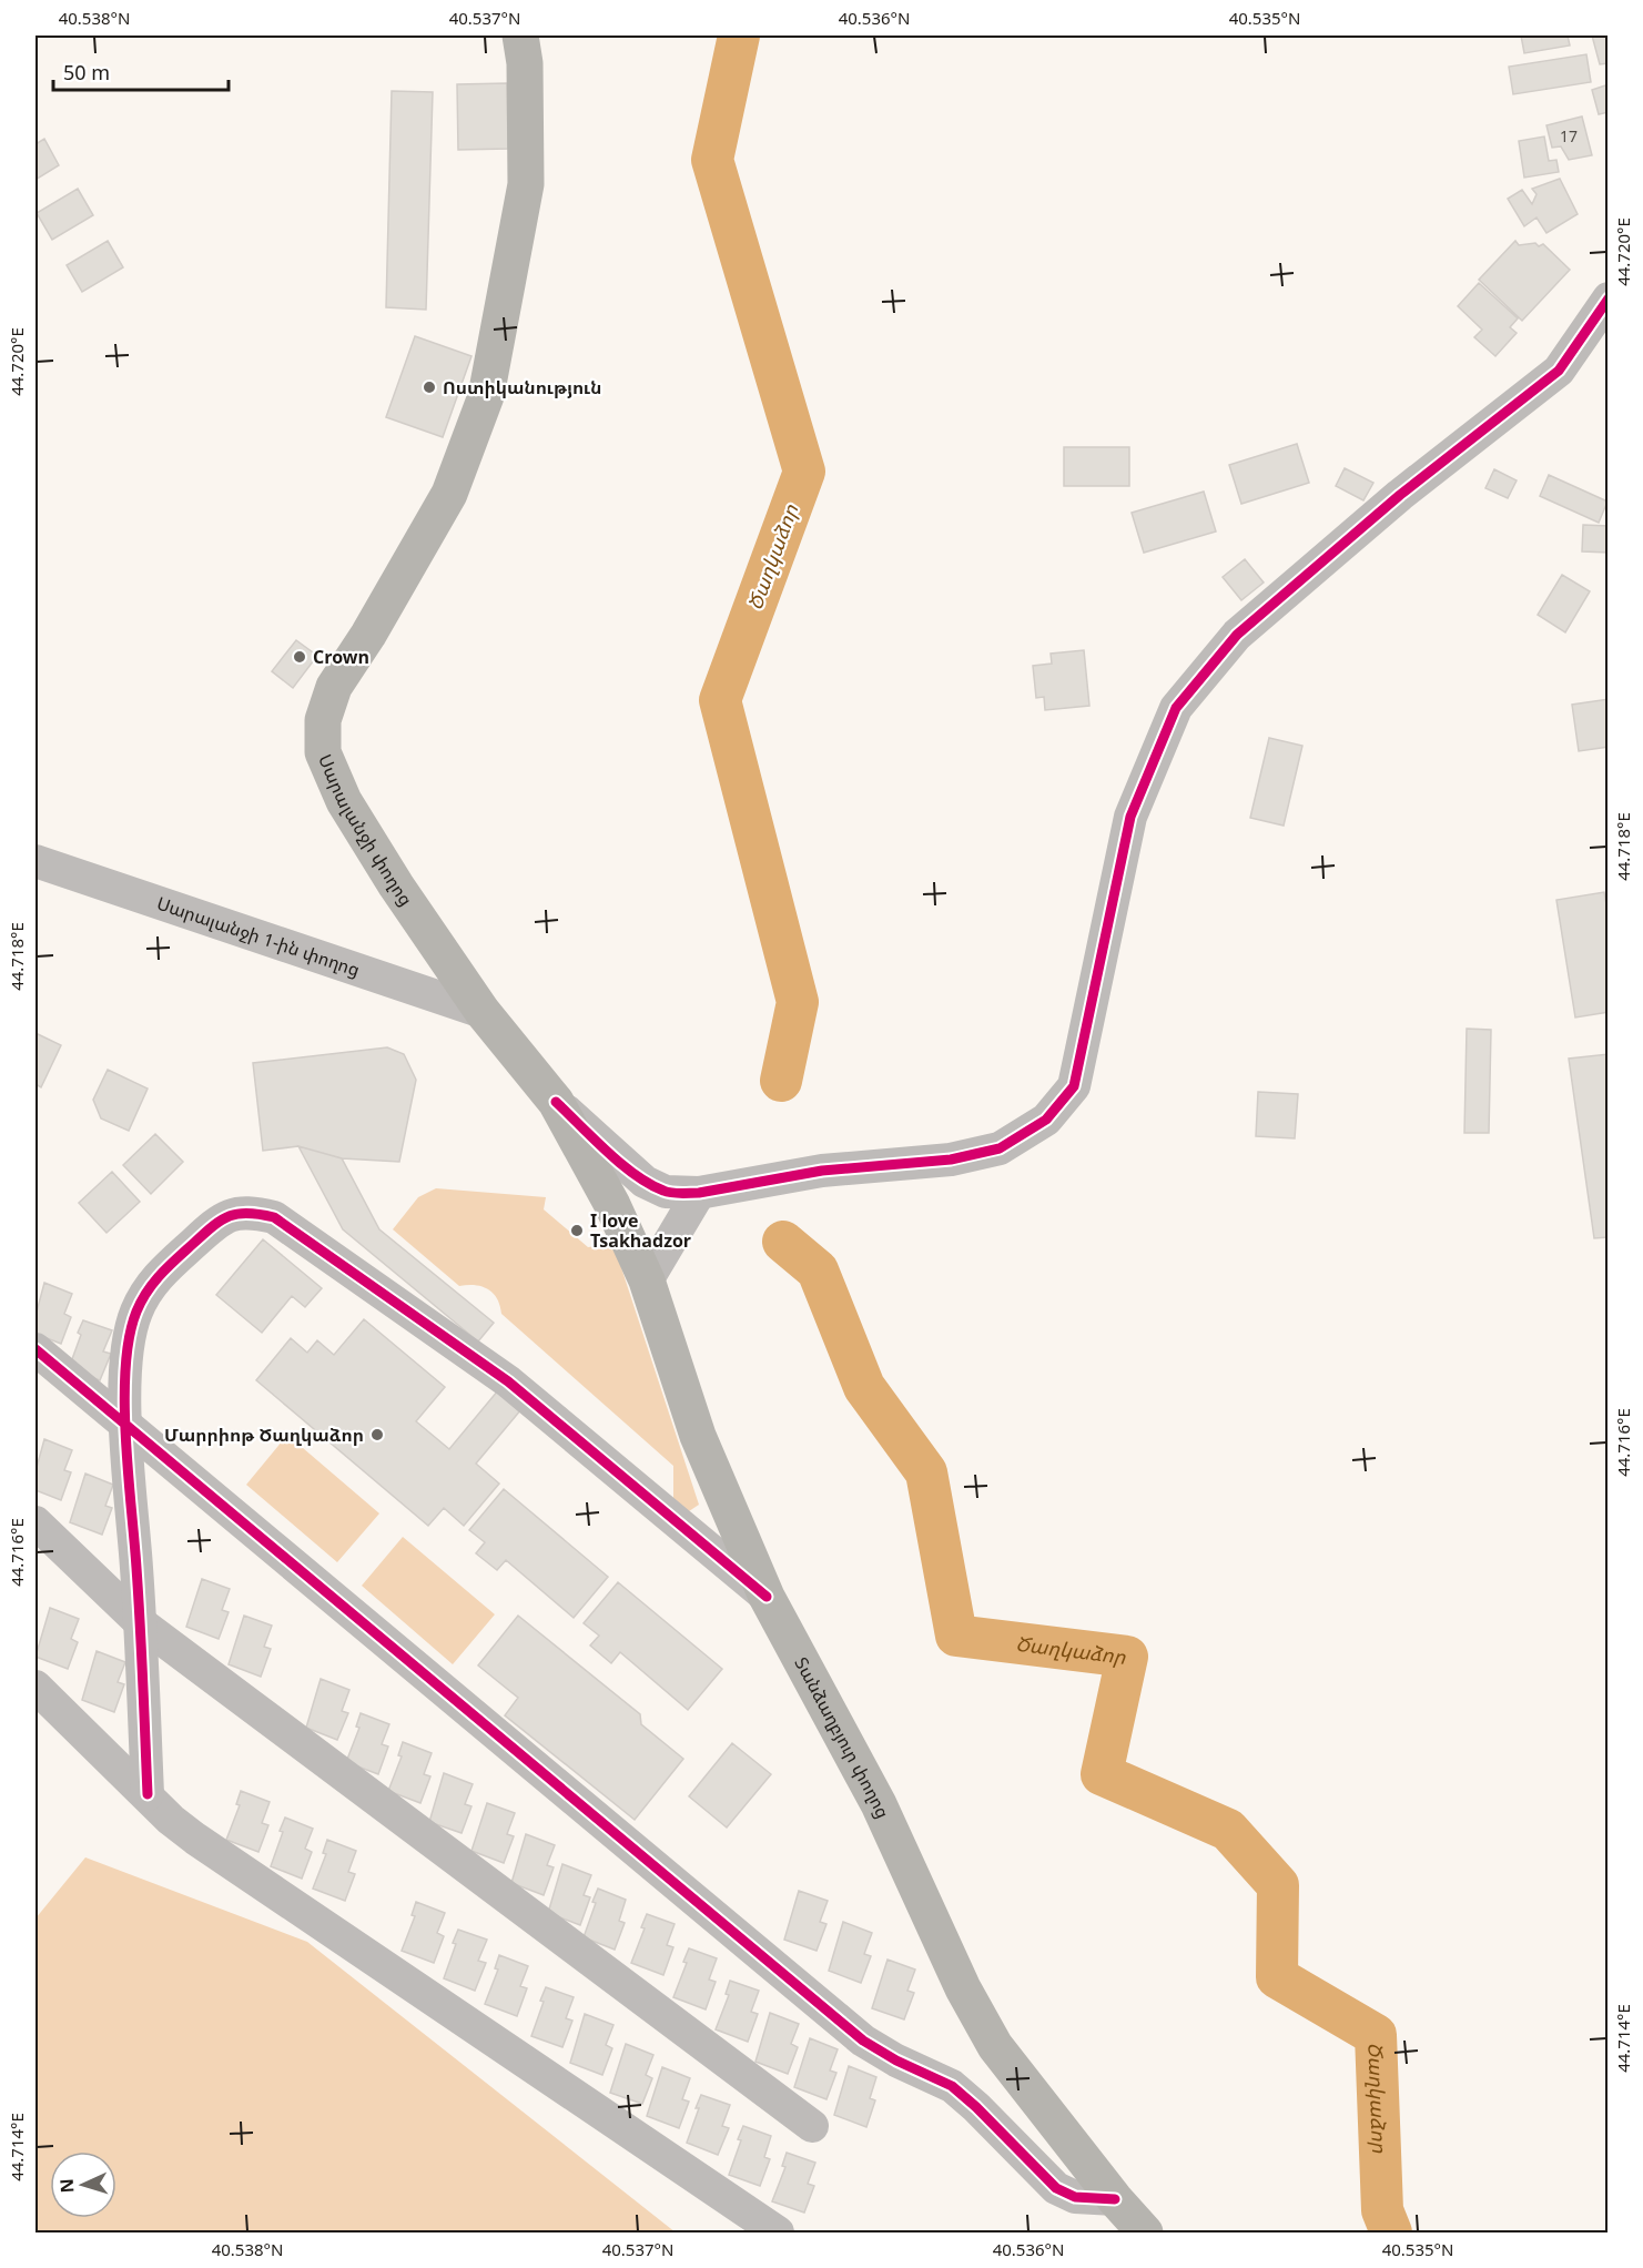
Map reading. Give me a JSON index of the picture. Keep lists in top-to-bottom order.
{
  "streets": {
    "main road": ["Սարալանջի փողոց", "Տանձաղբյուր փողոց"],
    "street": ["Սարալանջի 1-ին փողոց"]
  },
  "crossings": [
    ["Սարալանջի փողոց", "Սարալանջի 1-ին փողոց"],
    ["Սարալանջի փողոց", "Տանձաղբյուր փողոց"]
  ],
  "water": ["Ծաղկաձոր"],
  "places": [
    "Ոստիկանություն",
    "Crown",
    "I love Tsakhadzor",
    "Մարրիոթ Ծաղկաձոր"
  ],
  "house_numbers": ["17"],
  "scale_bar": "50 m",
  "north": "left",
  "coordinates": [
    "40.538°N",
    "40.537°N",
    "40.536°N",
    "40.535°N",
    "44.720°E",
    "44.718°E",
    "44.716°E",
    "44.714°E"
  ]
}
